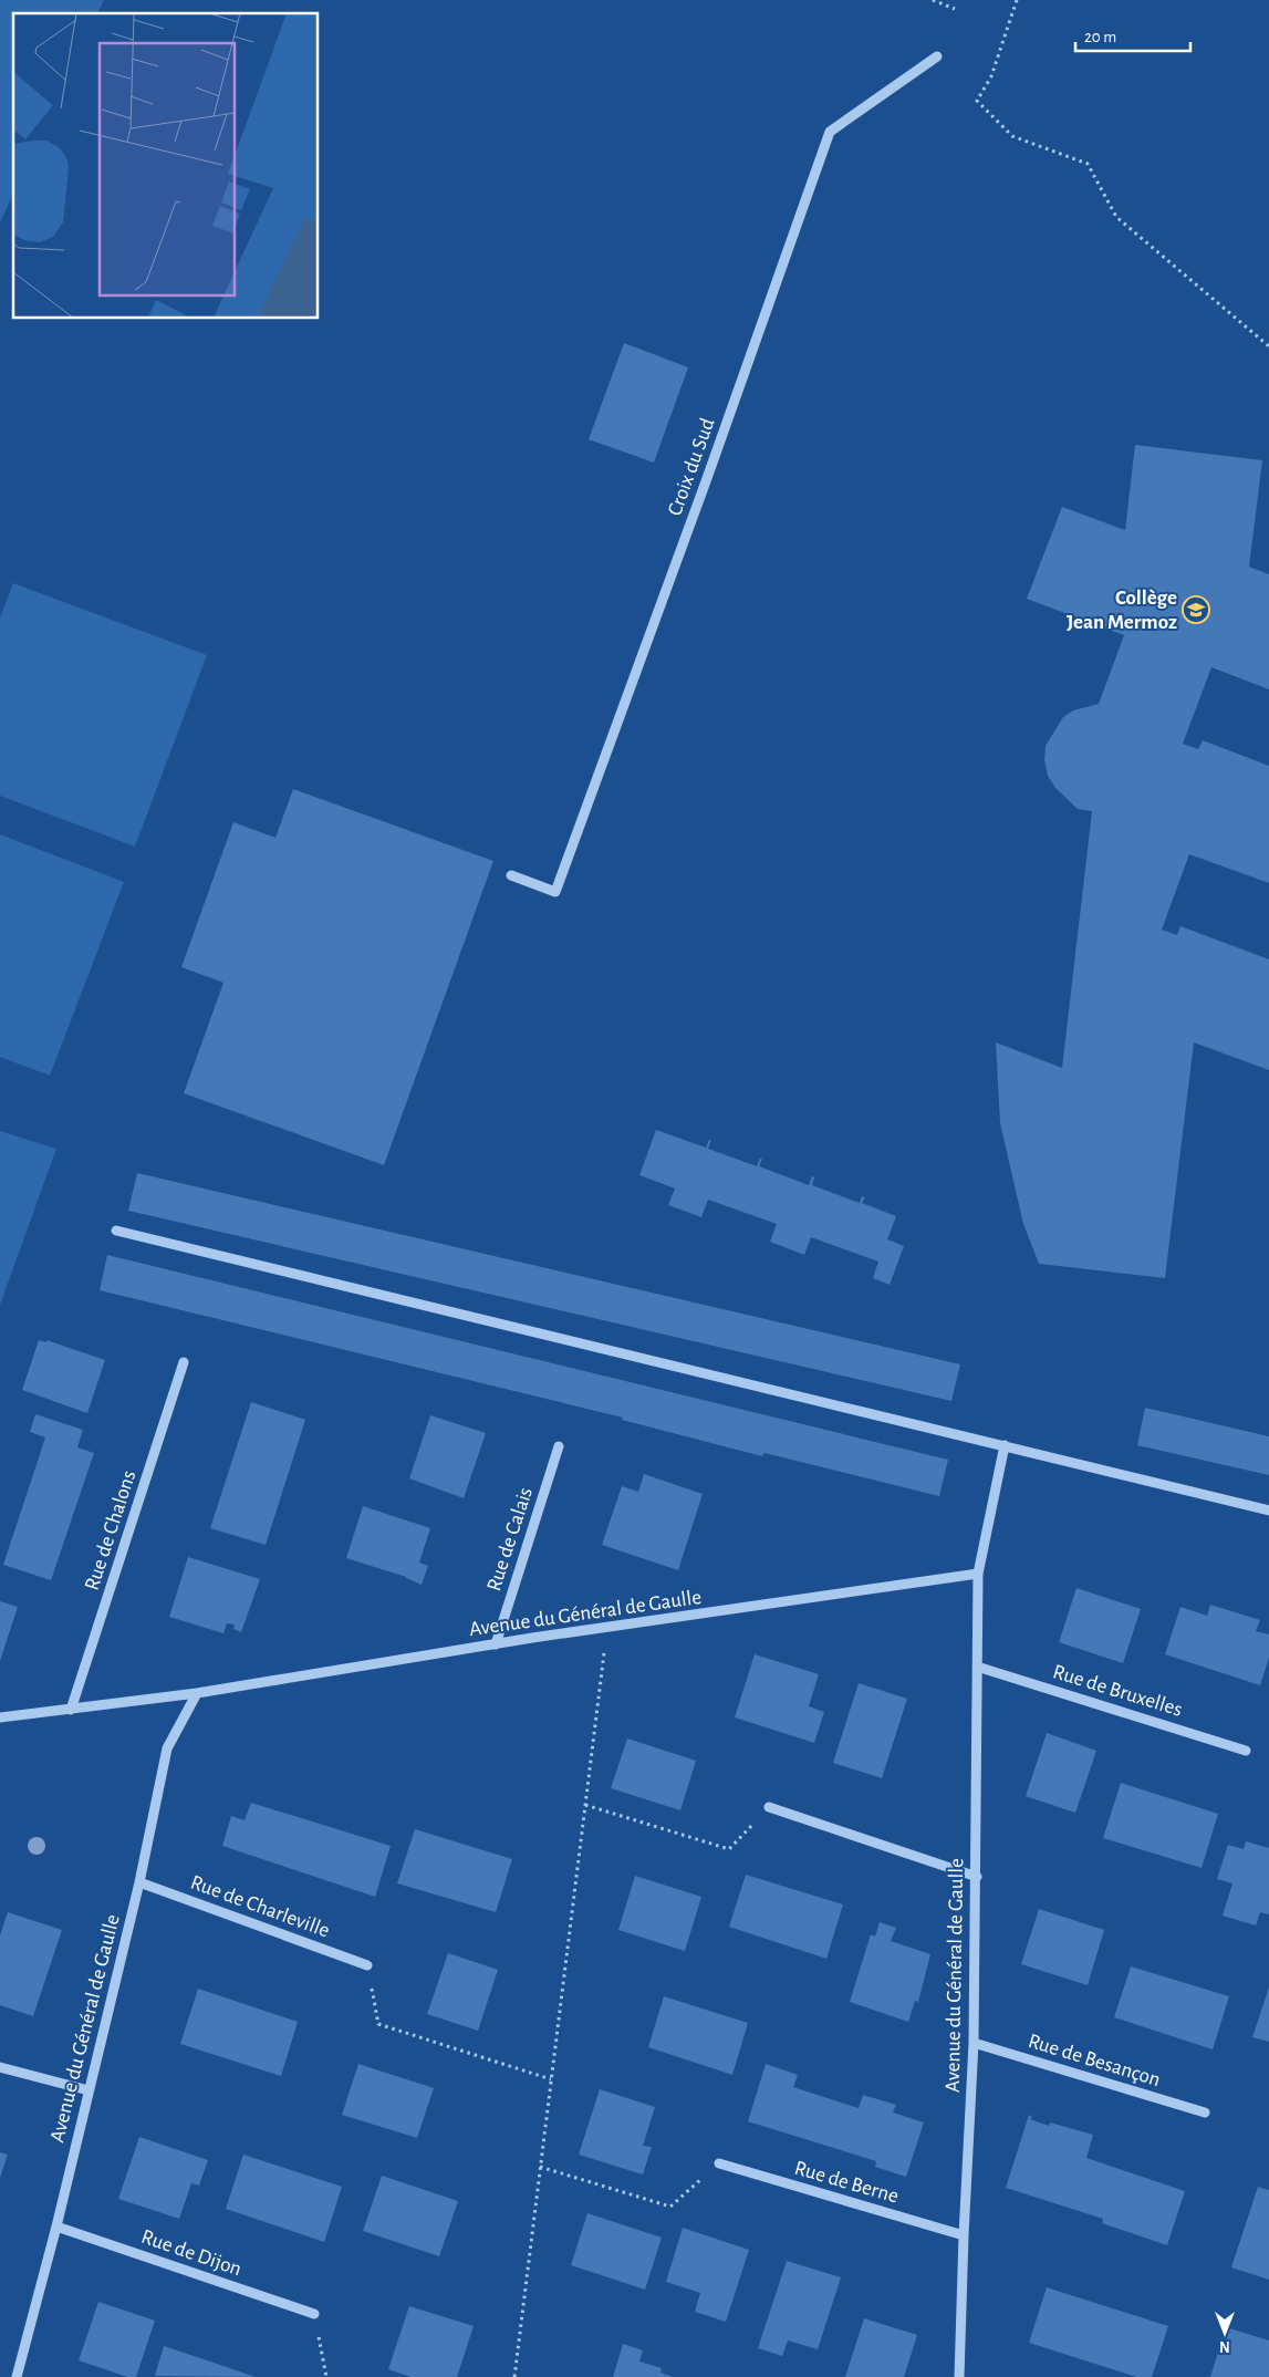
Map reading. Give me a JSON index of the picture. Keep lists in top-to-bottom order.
{
  "streets": {
    "street": [
      "Croix du Sud",
      "Rue de Chalons",
      "Rue de Calais",
      "Avenue du Général de Gaulle",
      "Rue de Bruxelles",
      "Rue de Charleville",
      "Rue de Besançon",
      "Rue de Berne",
      "Rue de Dijon"
    ]
  },
  "crossings": [
    ["Rue de Chalons", "Avenue du Général de Gaulle"],
    ["Rue de Calais", "Avenue du Général de Gaulle"],
    ["Avenue du Général de Gaulle", "Rue de Bruxelles"],
    ["Avenue du Général de Gaulle", "Rue de Charleville"],
    ["Avenue du Général de Gaulle", "Rue de Besançon"],
    ["Avenue du Général de Gaulle", "Rue de Berne"],
    ["Avenue du Général de Gaulle", "Rue de Dijon"]
  ],
  "places": {
    "school or university": ["Collège Jean Mermoz"]
  },
  "scale_bar": "20 m",
  "north": "bottom"
}
